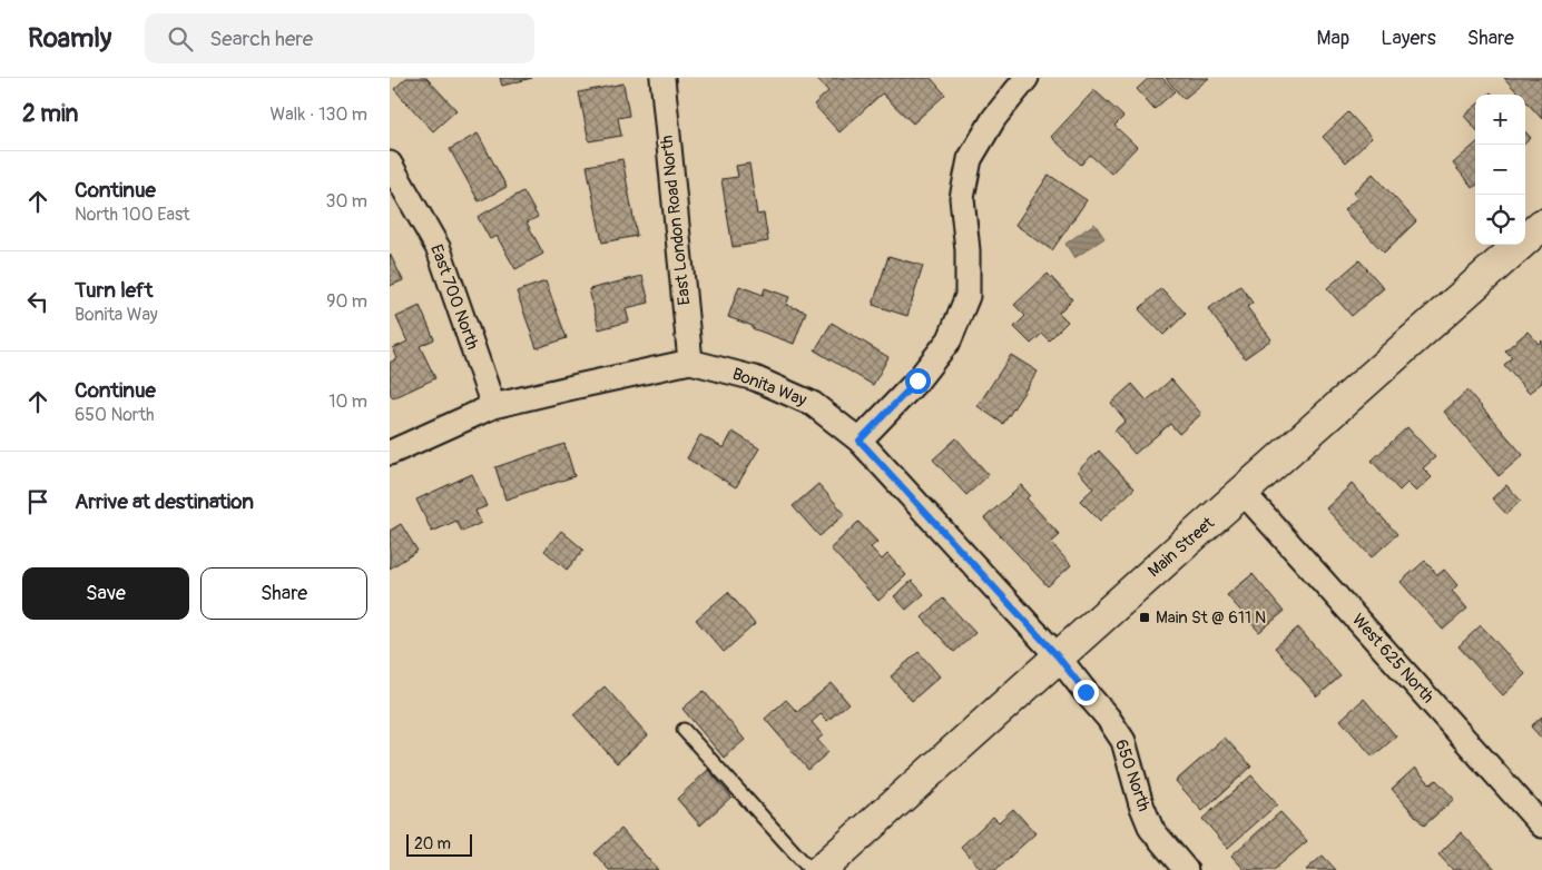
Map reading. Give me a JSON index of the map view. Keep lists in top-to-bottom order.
{
  "streets": {
    "main road": ["Main Street"],
    "street": [
      "East London Road North",
      "East 700 North",
      "Bonita Way",
      "West 625 North",
      "650 North"
    ]
  },
  "crossings": [
    ["East London Road North", "Bonita Way"],
    ["East 700 North", "Bonita Way"],
    ["Bonita Way", "Main Street"],
    ["Bonita Way", "650 North"],
    ["Main Street", "West 625 North"],
    ["Main Street", "650 North"]
  ],
  "places": {
    "transit": ["Main St @ 611 N"]
  },
  "scale_bar": "20 m",
  "page": {
    "header": "Roamly",
    "search": "Search here",
    "nav": ["Map", "Layers", "Share"],
    "heading": ["2 min", "Walk · 130 m"],
    "map_buttons": ["+", "−"],
    "list": [
      ["Continue", "North 100 East", "30 m"],
      ["Turn left", "Bonita Way", "90 m"],
      ["Continue", "650 North", "10 m"],
      "Arrive at destination"
    ],
    "buttons": ["Save", "Share"],
    "scale": "20 m"
  }
}
